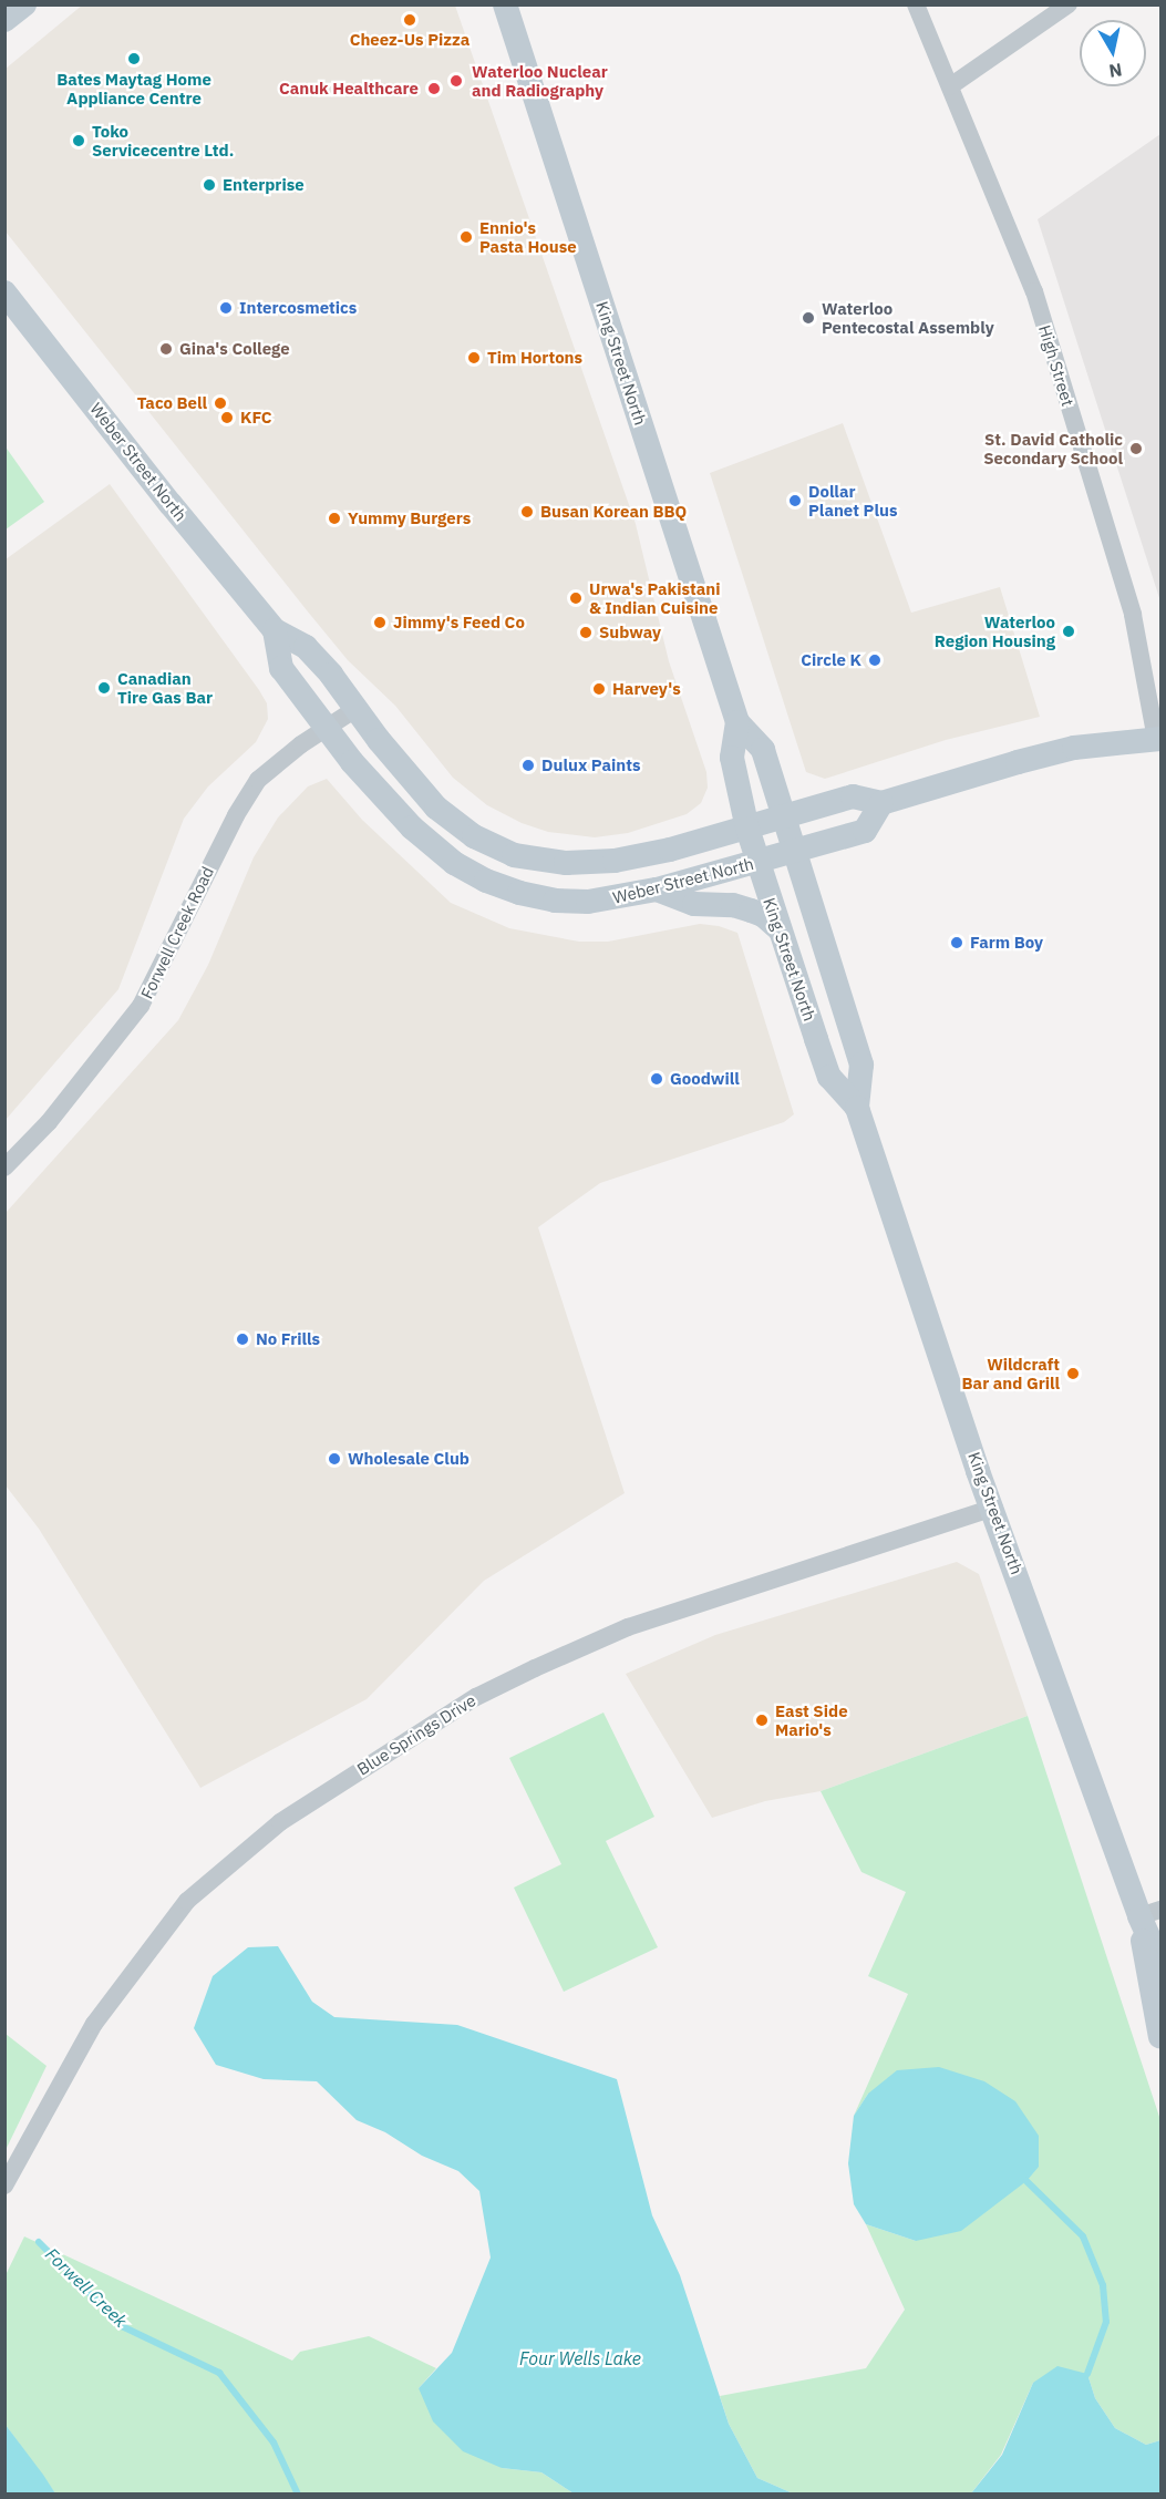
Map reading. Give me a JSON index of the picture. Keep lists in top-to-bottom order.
{
  "streets": {
    "main road": ["King Street North", "Weber Street North"],
    "street": ["High Street", "Forwell Creek Road", "Blue Springs Drive"]
  },
  "crossings": [
    ["King Street North", "Weber Street North"],
    ["King Street North", "Blue Springs Drive"],
    ["High Street", "Weber Street North"],
    ["Weber Street North", "Forwell Creek Road"]
  ],
  "water": ["Forwell Creek", "Four Wells Lake"],
  "places": [
    "Cheez-Us Pizza",
    "Bates Maytag Home Appliance Centre",
    "Waterloo Nuclear and Radiography",
    "Canuk Healthcare",
    "Toko Servicecentre Ltd.",
    "Enterprise",
    "Ennio's Pasta House",
    "Intercosmetics",
    "Waterloo Pentecostal Assembly",
    "Gina's College",
    "Tim Hortons",
    "Taco Bell",
    "KFC",
    "St. David Catholic Secondary School",
    "Dollar Planet Plus",
    "Busan Korean BBQ",
    "Yummy Burgers",
    "Urwa's Pakistani & Indian Cuisine",
    "Jimmy's Feed Co",
    "Waterloo Region Housing",
    "Subway",
    "Circle K",
    "Canadian Tire Gas Bar",
    "Harvey's",
    "Dulux Paints",
    "Farm Boy",
    "Goodwill",
    "No Frills",
    "Wildcraft Bar and Grill",
    "Wholesale Club",
    "East Side Mario's"
  ],
  "north": "bottom"
}
